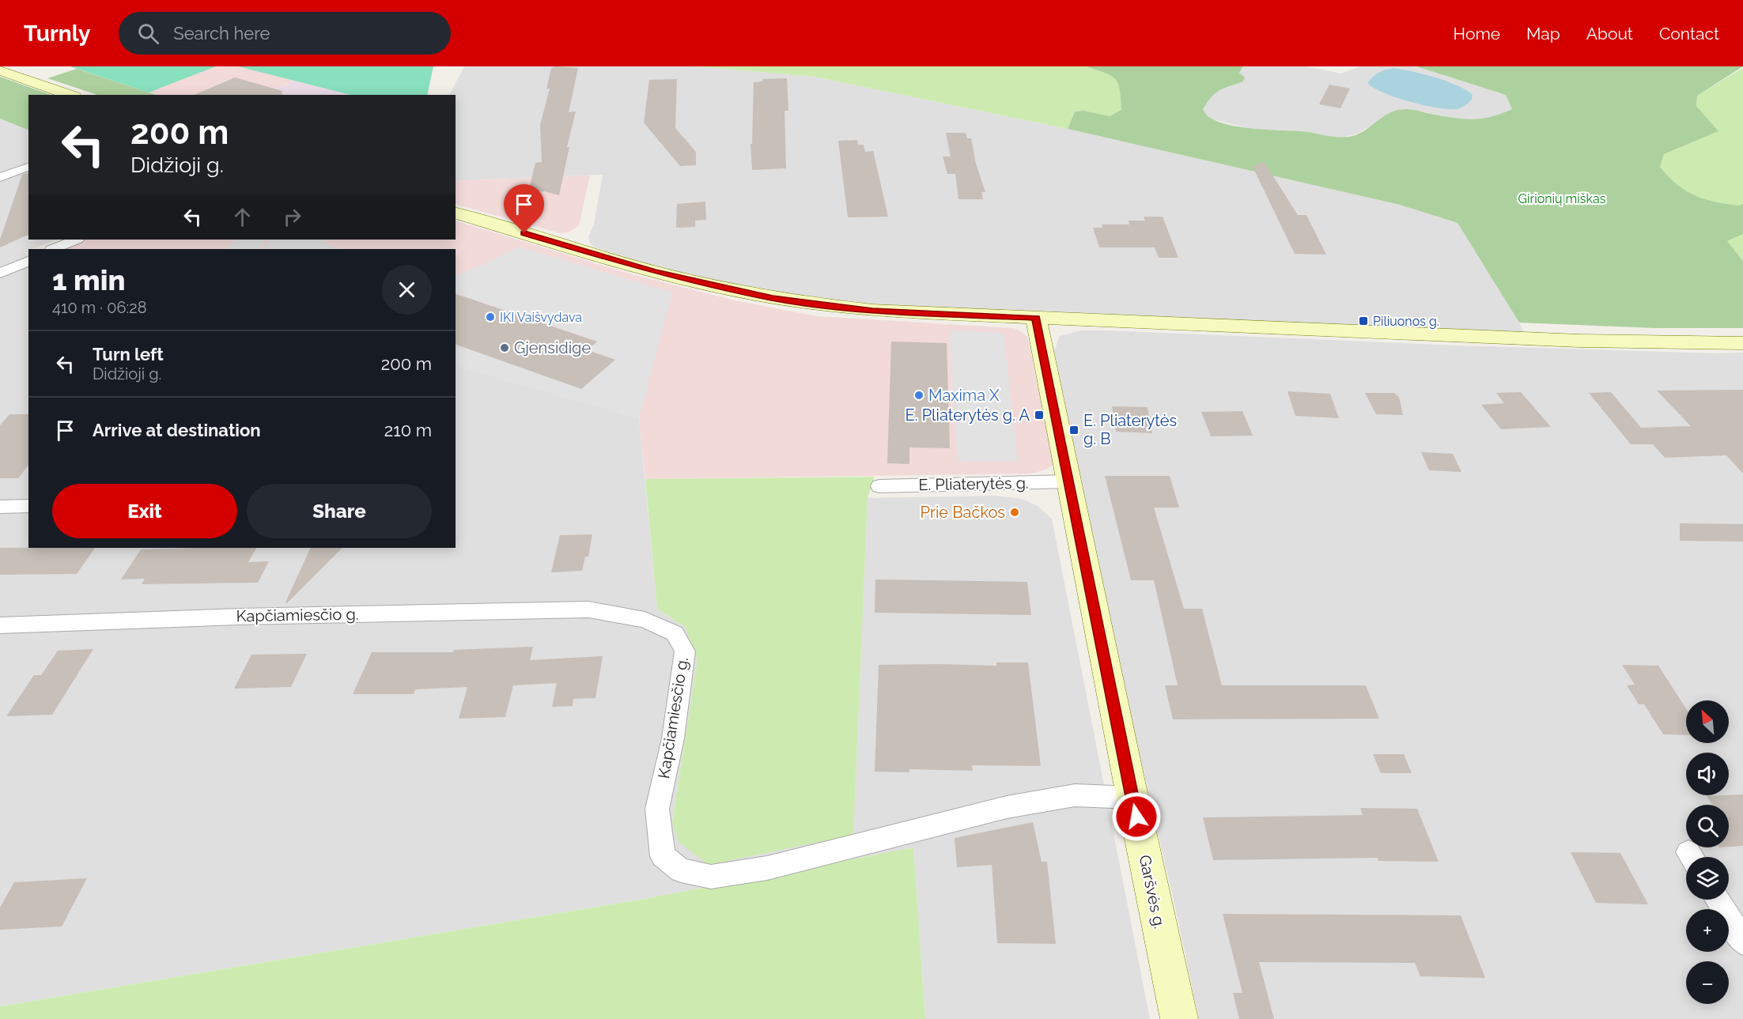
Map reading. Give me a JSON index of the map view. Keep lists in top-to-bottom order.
{
  "streets": {
    "main road": ["Garšvės g."],
    "street": ["E. Pliaterytės g.", "Kapčiamiesčio g."]
  },
  "crossings": [
    ["E. Pliaterytės g.", "Garšvės g."],
    ["Kapčiamiesčio g.", "Garšvės g."]
  ],
  "parks": ["Girionių miškas"],
  "places": {
    "other": [
      "IKI Vaišvydava",
      "Gjensidige",
      "Maxima X",
      "Prie Bačkos"
    ],
    "transit": ["Piliuonos g.", "E. Pliaterytės g. A", "E. Pliaterytės g. B"]
  },
  "north": "top left",
  "page": {
    "header": "Turnly",
    "search": "Search here",
    "nav": [
      "Home",
      "Map",
      "About",
      "Contact"
    ],
    "turn": ["200 m", "Didžioji g."],
    "heading": ["1 min", "410 m · 06:28"],
    "list": [
      {
        "name": "Turn left",
        "note": "Didžioji g.",
        "value": "200 m"
      },
      {
        "name": "Arrive at destination",
        "value": "210 m"
      }
    ],
    "buttons": ["Exit", "Share"],
    "map_buttons": ["+", "−"]
  }
}
